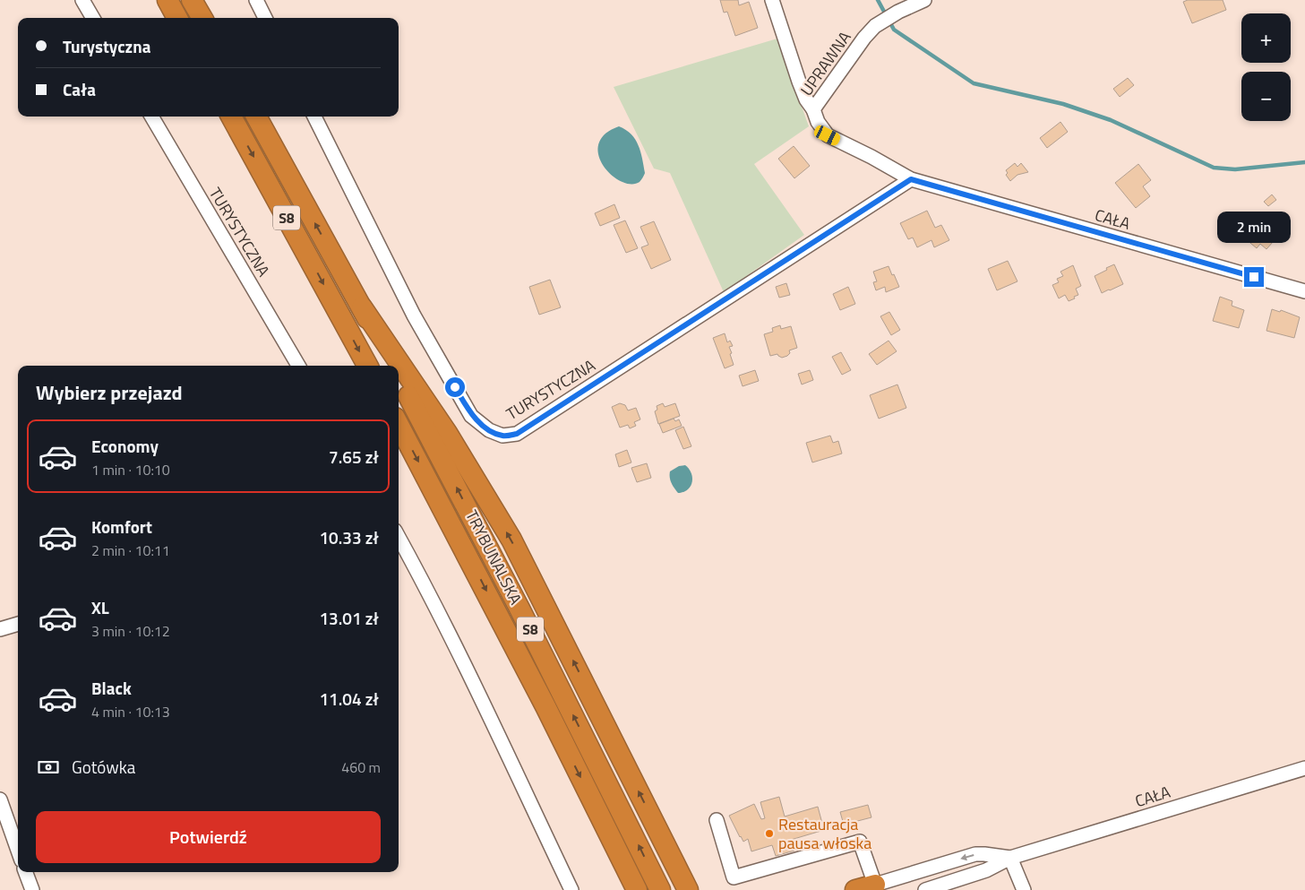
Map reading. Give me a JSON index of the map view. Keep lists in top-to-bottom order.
{
  "streets": {
    "highway": ["S8", "TRYBUNALSKA"],
    "street": ["UPRAWNA", "CAŁA", "TURYSTYCZNA"]
  },
  "crossings": [
    ["UPRAWNA", "CAŁA"],
    ["UPRAWNA", "TURYSTYCZNA"],
    ["CAŁA", "TURYSTYCZNA"]
  ],
  "places": ["Restauracja pausa włoska"],
  "page": {
    "map_buttons": ["+", "−"],
    "banner": ["Turystyczna", "Cała"],
    "bubble": "2 min",
    "heading": "Wybierz przejazd",
    "list": [
      {
        "name": "Economy",
        "note": "1 min · 10:10",
        "value": "7.65 zł"
      },
      {
        "name": "Komfort",
        "note": "2 min · 10:11",
        "value": "10.33 zł"
      },
      {
        "name": "XL",
        "note": "3 min · 10:12",
        "value": "13.01 zł"
      },
      {
        "name": "Black",
        "note": "4 min · 10:13",
        "value": "11.04 zł"
      }
    ],
    "pay": ["Gotówka", "460 m"],
    "buttons": "Potwierdź"
  }
}
